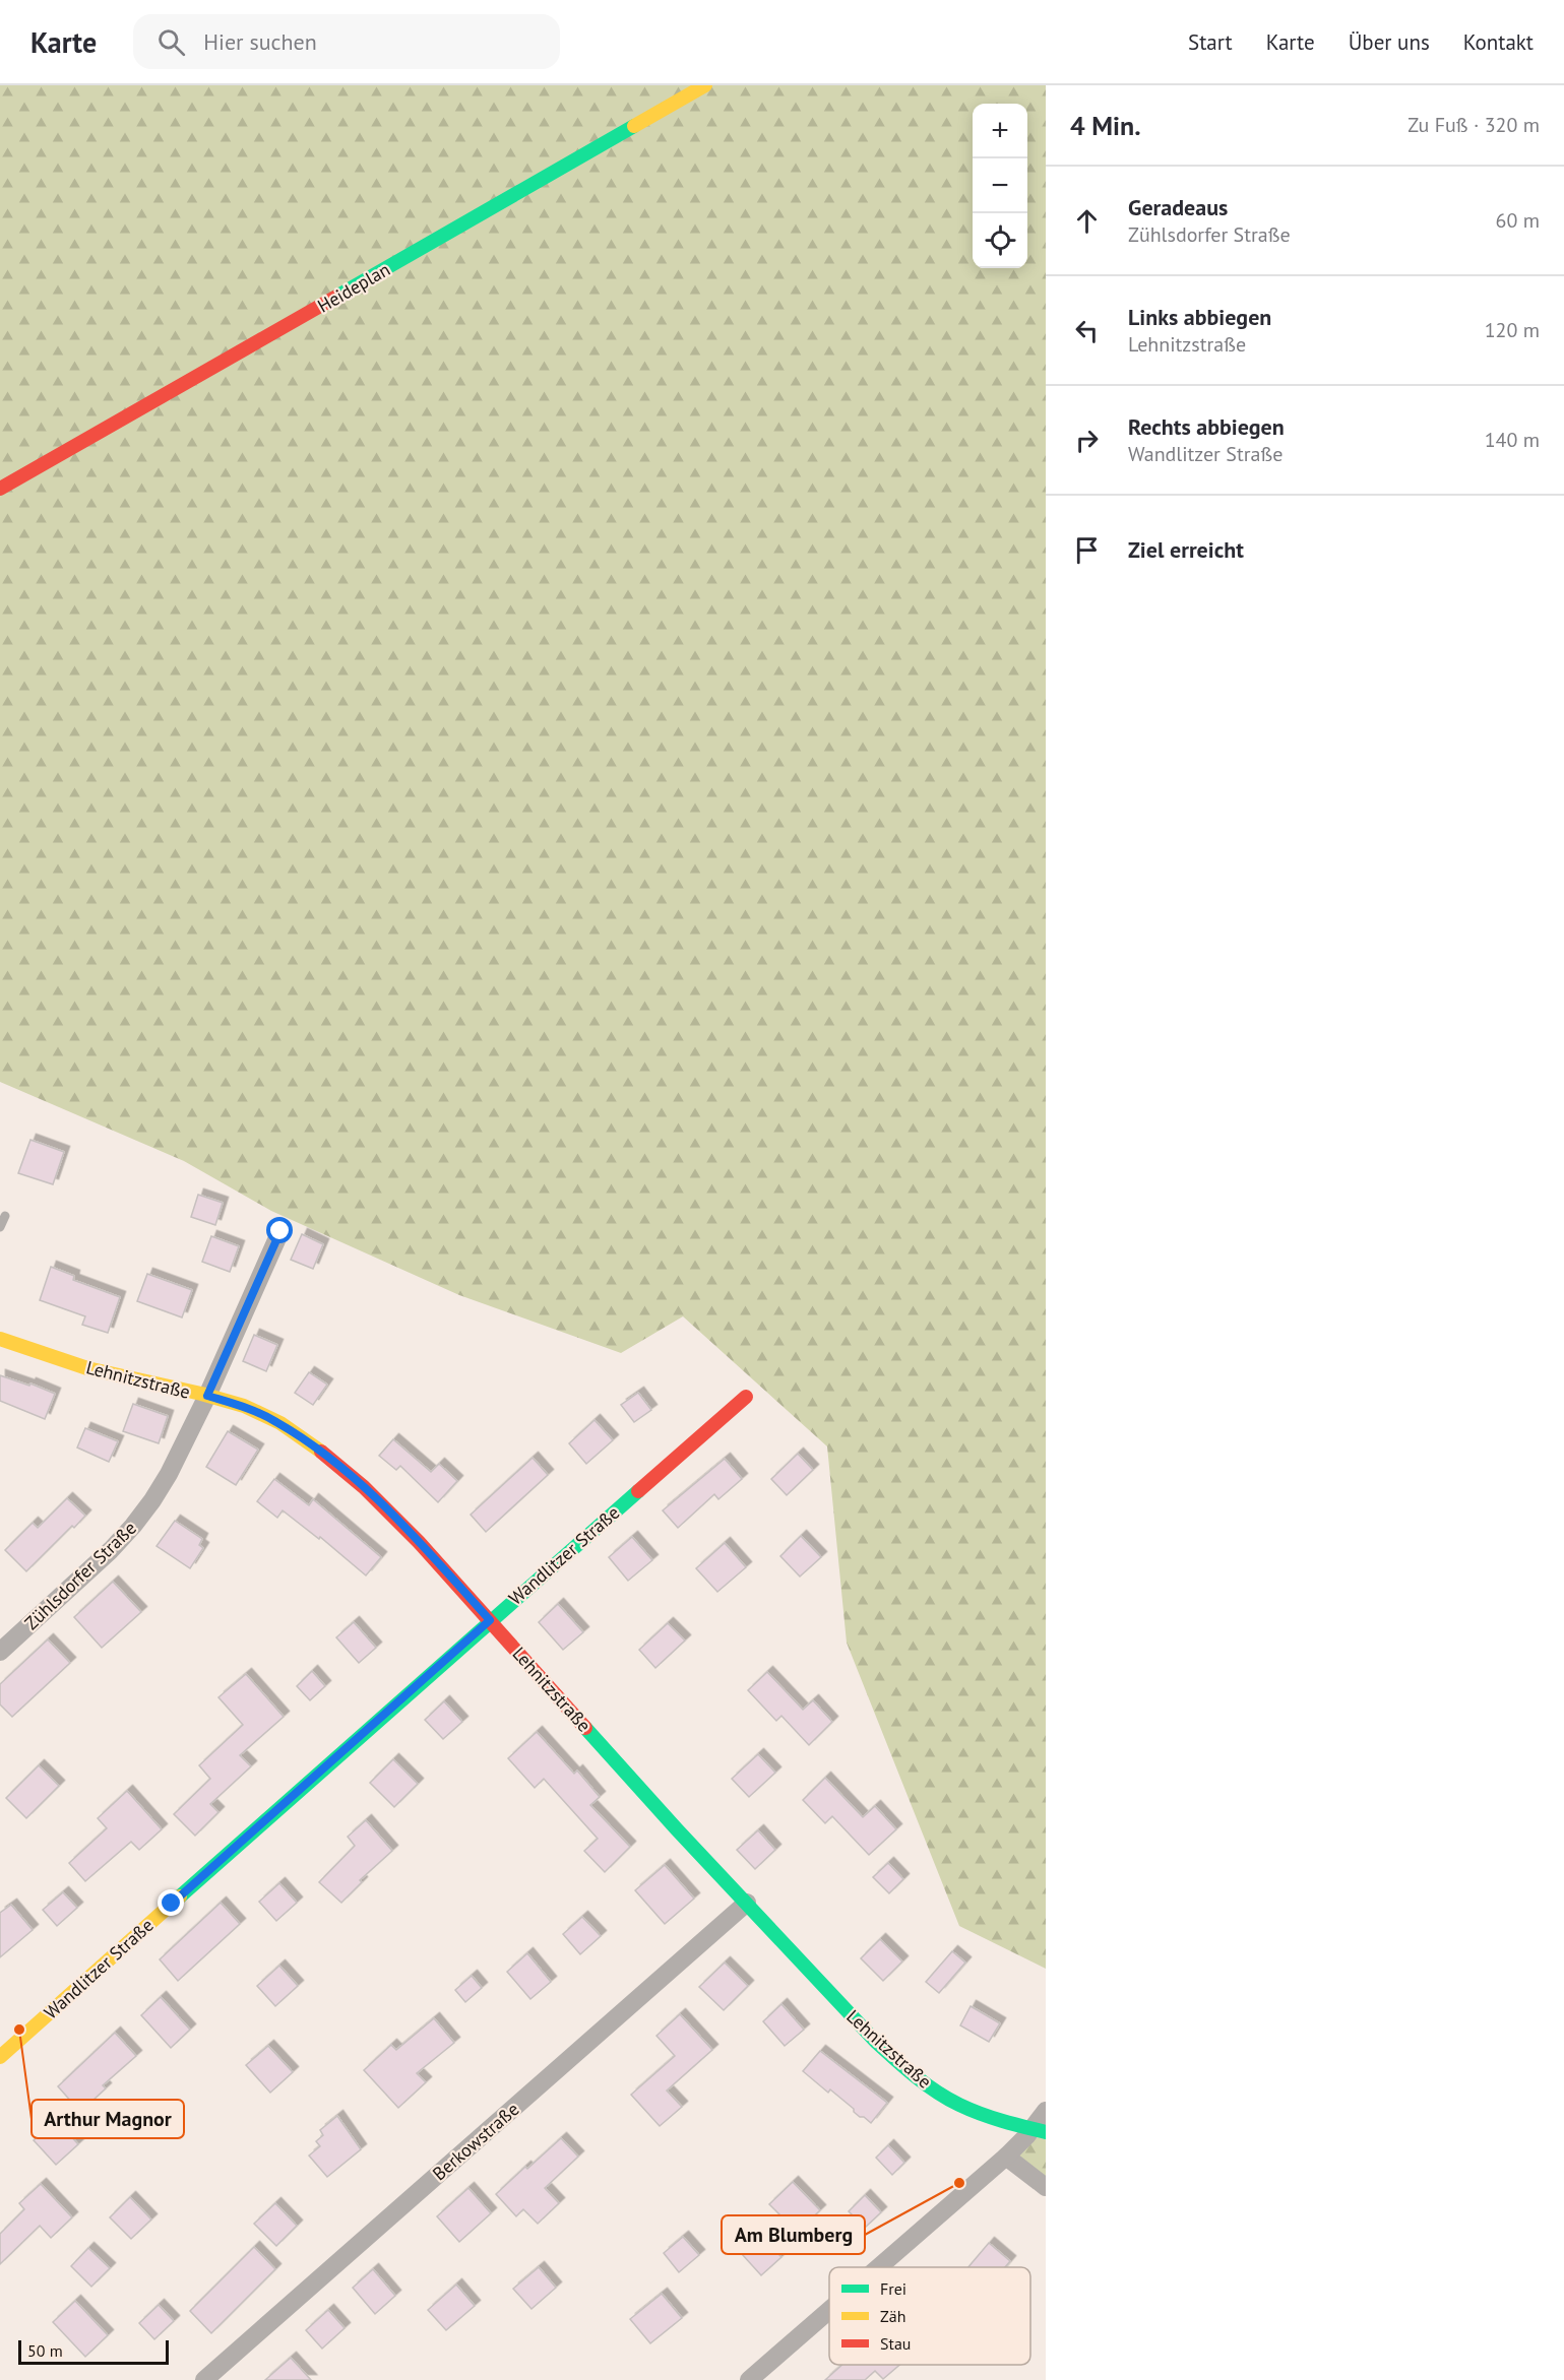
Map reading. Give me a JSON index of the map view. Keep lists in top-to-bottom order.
{
  "streets": {
    "street": [
      "Heideplan",
      "Lehnitzstraße",
      "Wandlitzer Straße",
      "Zühlsdorfer Straße",
      "Berkowstraße"
    ]
  },
  "crossings": [
    ["Lehnitzstraße", "Wandlitzer Straße"],
    ["Lehnitzstraße", "Zühlsdorfer Straße"],
    ["Lehnitzstraße", "Berkowstraße"]
  ],
  "places": ["Arthur Magnor", "Am Blumberg"],
  "legend": ["Frei", "Zäh", "Stau"],
  "scale_bar": "50 m",
  "page": {
    "header": "Karte",
    "search": "Hier suchen",
    "nav": [
      "Start",
      "Karte",
      "Über uns",
      "Kontakt"
    ],
    "heading": ["4 Min.", "Zu Fuß · 320 m"],
    "map_buttons": ["+", "−"],
    "list": [
      ["Geradeaus", "Zühlsdorfer Straße", "60 m"],
      ["Links abbiegen", "Lehnitzstraße", "120 m"],
      ["Rechts abbiegen", "Wandlitzer Straße", "140 m"],
      "Ziel erreicht"
    ],
    "scale": "50 m"
  }
}
